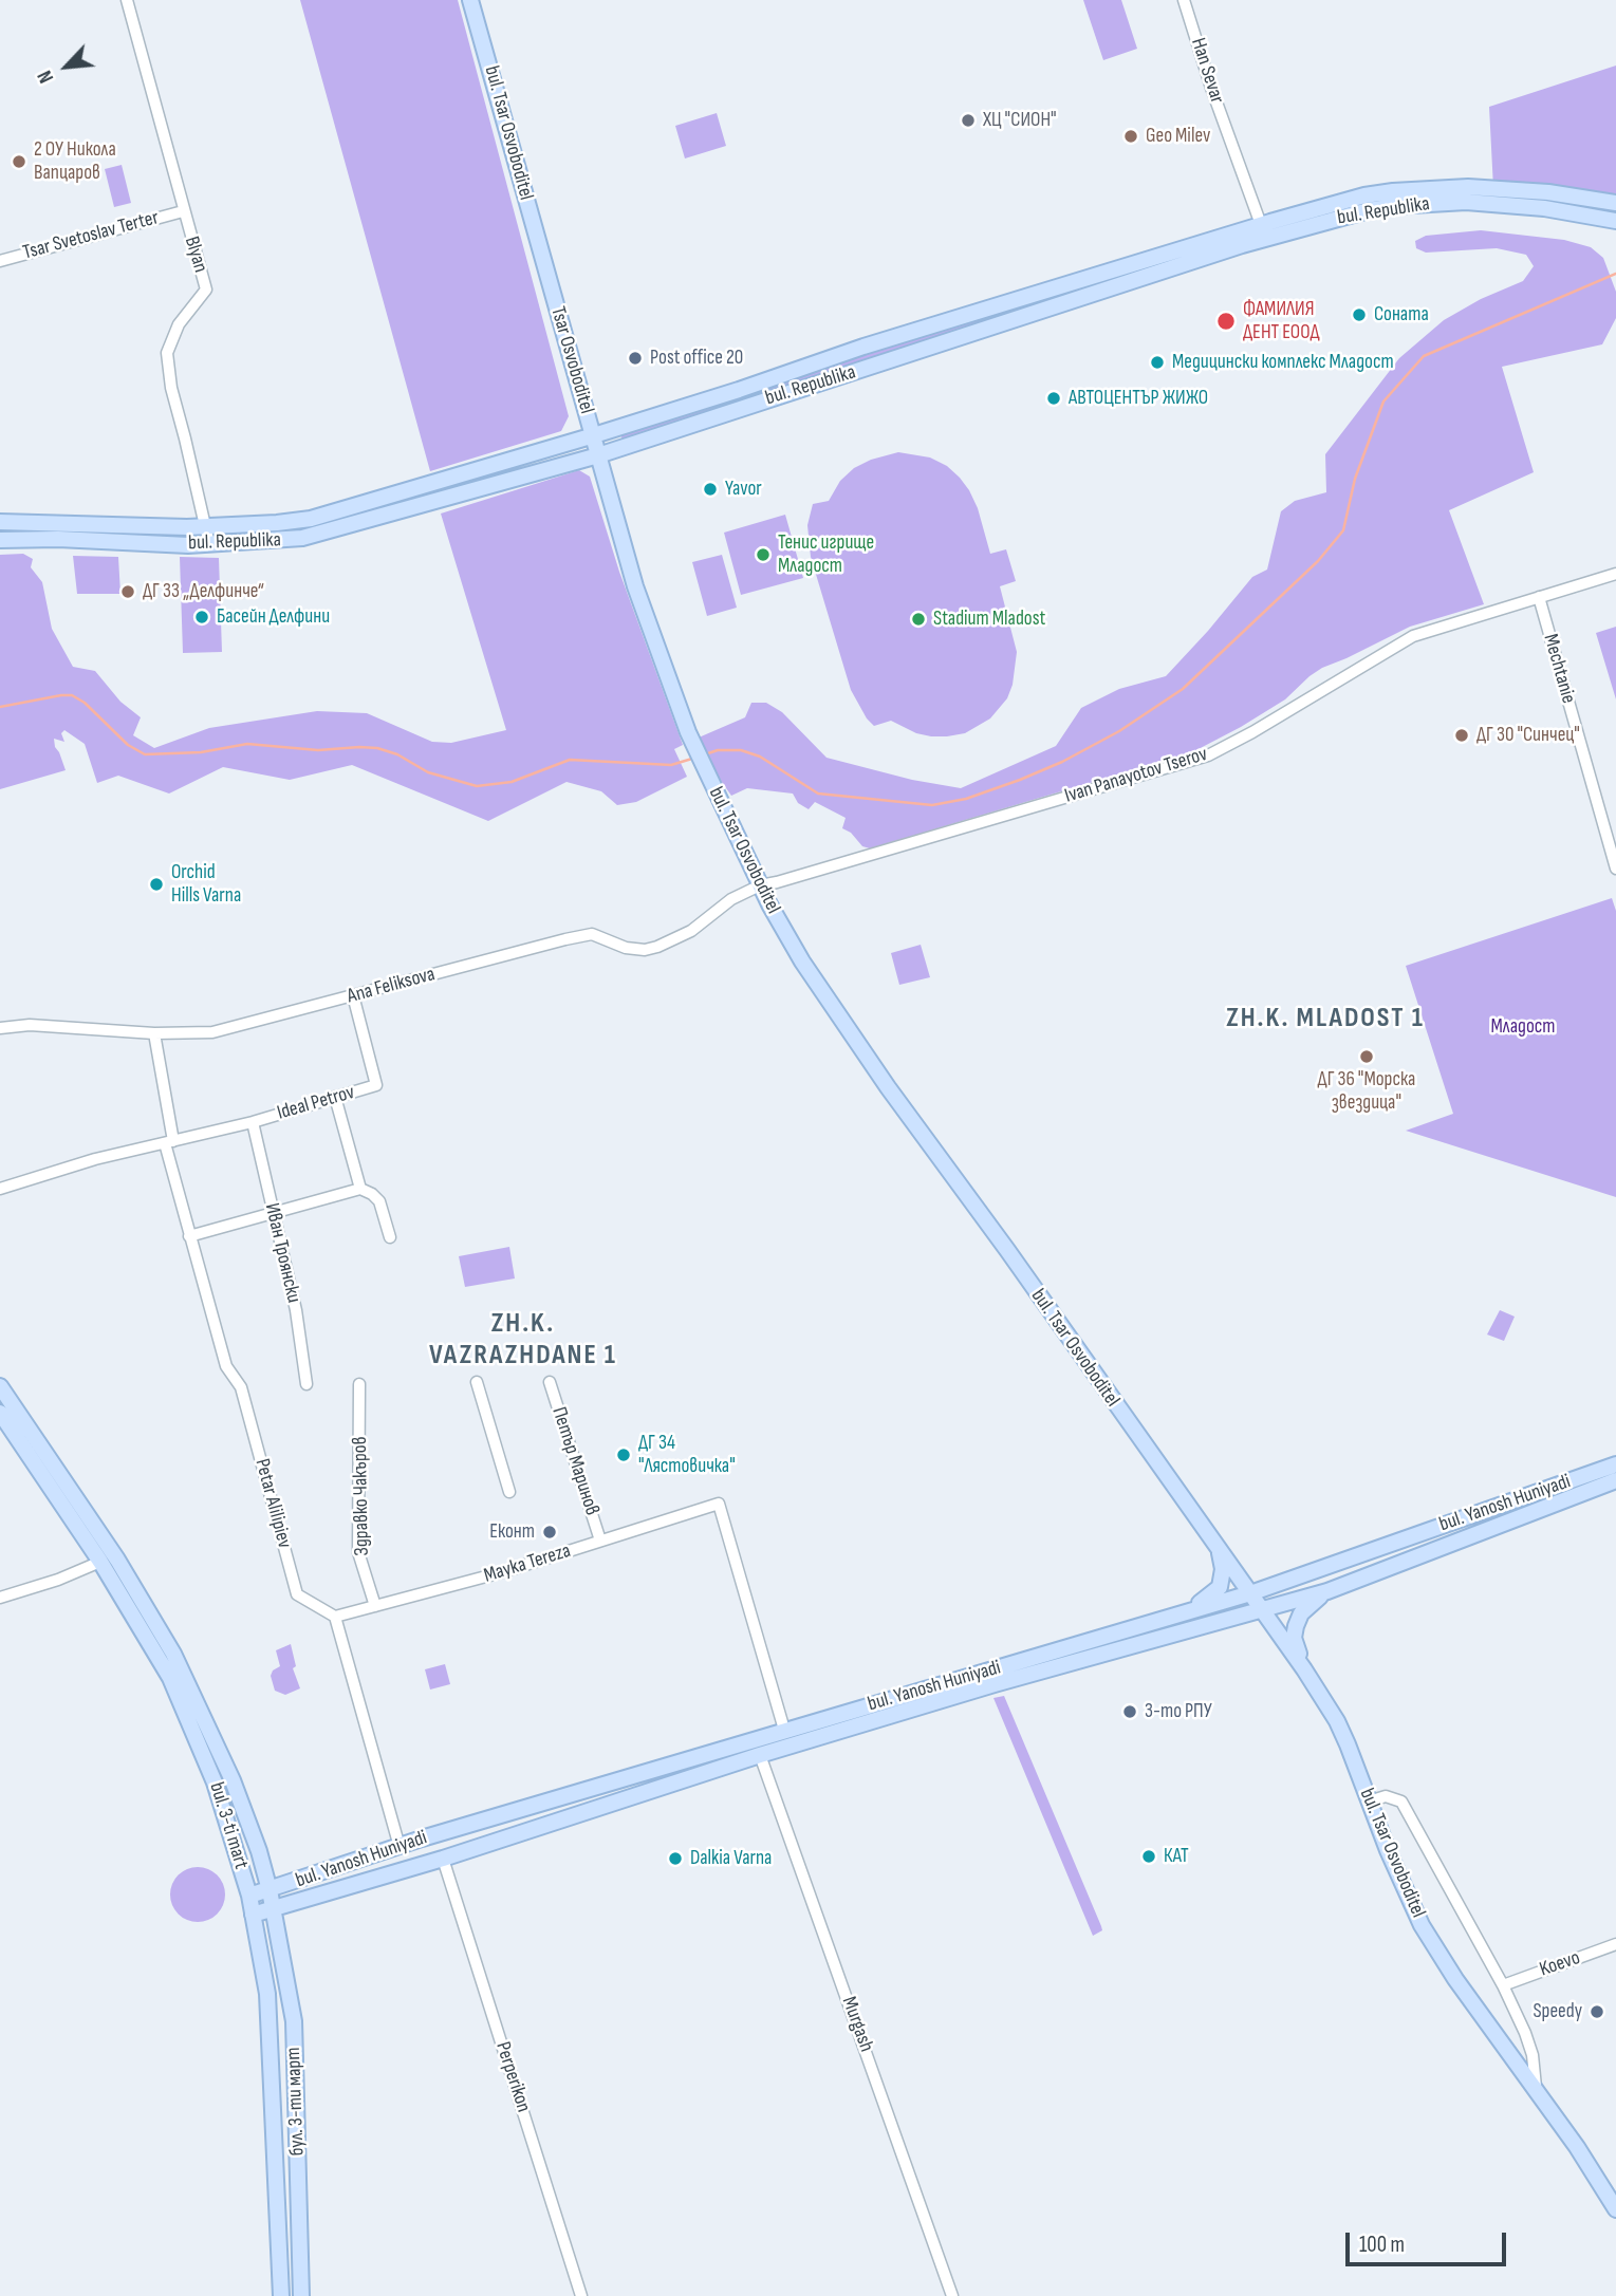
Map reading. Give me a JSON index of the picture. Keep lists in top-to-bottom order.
{
  "streets": {
    "street": [
      "Han Sevar",
      "bul. Tsar Osvoboditel",
      "bul. Republika",
      "Tsar Svetoslav Terter",
      "Blyan",
      "Tsar Osvoboditel",
      "Mechtanie",
      "Ivan Panayotov Tserov",
      "Ana Feliksova",
      "Ideal Petrov",
      "Иван Троянски",
      "Петър Маринов",
      "Здравко Чакъров",
      "Petar Alilipiev",
      "bul. Yanosh Huniyadi",
      "Mayka Tereza",
      "bul. 3-ti mart",
      "Koevo",
      "Murgash",
      "Perperikon",
      "бул. 3-ти март"
    ]
  },
  "crossings": [
    ["Han Sevar", "bul. Republika"],
    ["bul. Tsar Osvoboditel", "bul. Republika"],
    ["bul. Tsar Osvoboditel", "Tsar Osvoboditel"],
    ["bul. Tsar Osvoboditel", "Ivan Panayotov Tserov"],
    ["bul. Tsar Osvoboditel", "Ana Feliksova"],
    ["bul. Tsar Osvoboditel", "bul. Yanosh Huniyadi"],
    ["bul. Republika", "Blyan"],
    ["bul. Republika", "Tsar Osvoboditel"],
    ["Tsar Svetoslav Terter", "Blyan"],
    ["Mechtanie", "Ivan Panayotov Tserov"],
    ["Ivan Panayotov Tserov", "Ana Feliksova"],
    ["Ana Feliksova", "Ideal Petrov"],
    ["Ana Feliksova", "Petar Alilipiev"],
    ["Ideal Petrov", "Иван Троянски"],
    ["Ideal Petrov", "Petar Alilipiev"],
    ["Петър Маринов", "Mayka Tereza"],
    ["Здравко Чакъров", "Mayka Tereza"],
    ["Petar Alilipiev", "Mayka Tereza"],
    ["bul. Yanosh Huniyadi", "Mayka Tereza"],
    ["bul. Yanosh Huniyadi", "bul. 3-ti mart"],
    ["bul. Yanosh Huniyadi", "Murgash"],
    ["bul. Yanosh Huniyadi", "Perperikon"],
    ["bul. Yanosh Huniyadi", "бул. 3-ти март"],
    ["bul. 3-ti mart", "бул. 3-ти март"]
  ],
  "districts": ["ZH.K. MLADOST 1", "ZH.K. VAZRAZHDANE 1"],
  "parks": ["Младост"],
  "places": [
    "ХЦ \"СИОН\"",
    "Geo Milev",
    "2 ОУ Никола Вапцаров",
    "Соната",
    "ФАМИЛИЯ ДЕНТ ЕООД",
    "Post office 20",
    "Медицински комплекс Младост",
    "АВТОЦЕНТЪР ЖИЖО",
    "Yavor",
    "Тенис игрище Младост",
    "ДГ 33 „Делфинче“",
    "Басейн Делфини",
    "Stadium Mladost",
    "ДГ 30 \"Синчец\"",
    "Orchid Hills Varna",
    "ДГ 36 \"Морска звездица\"",
    "ДГ 34 \"Лястовичка\"",
    "Еконт",
    "3-то РПУ",
    "КАТ",
    "Dalkia Varna",
    "Speedy"
  ],
  "scale_bar": "100 m",
  "north": "bottom left"
}
